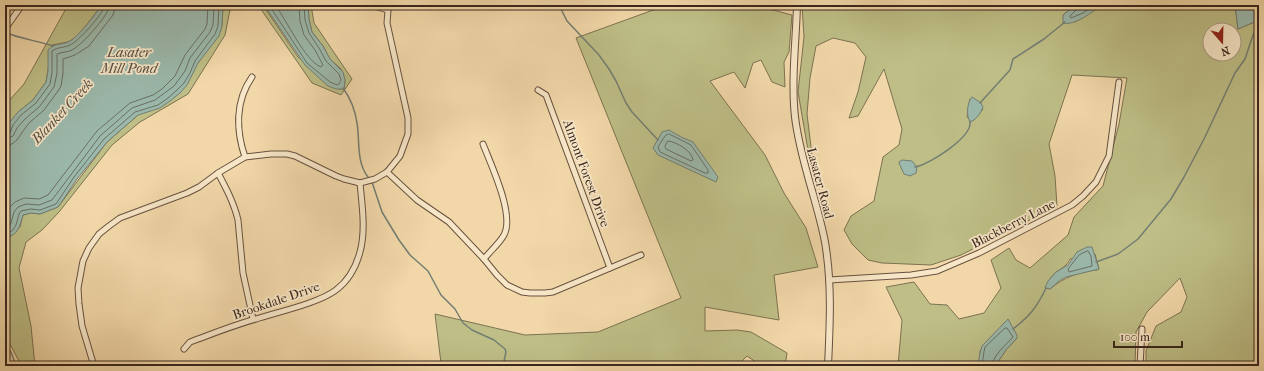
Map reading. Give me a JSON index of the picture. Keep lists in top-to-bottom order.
{
  "streets": {
    "street": [
      "Almont Forest Drive",
      "Lasater Road",
      "Blackberry Lane",
      "Brookdale Drive"
    ]
  },
  "crossings": [
    ["Lasater Road", "Blackberry Lane"]
  ],
  "water": ["Lasater Mill Pond", "Blanket Creek"],
  "scale_bar": "100 m",
  "north": "bottom"
}
